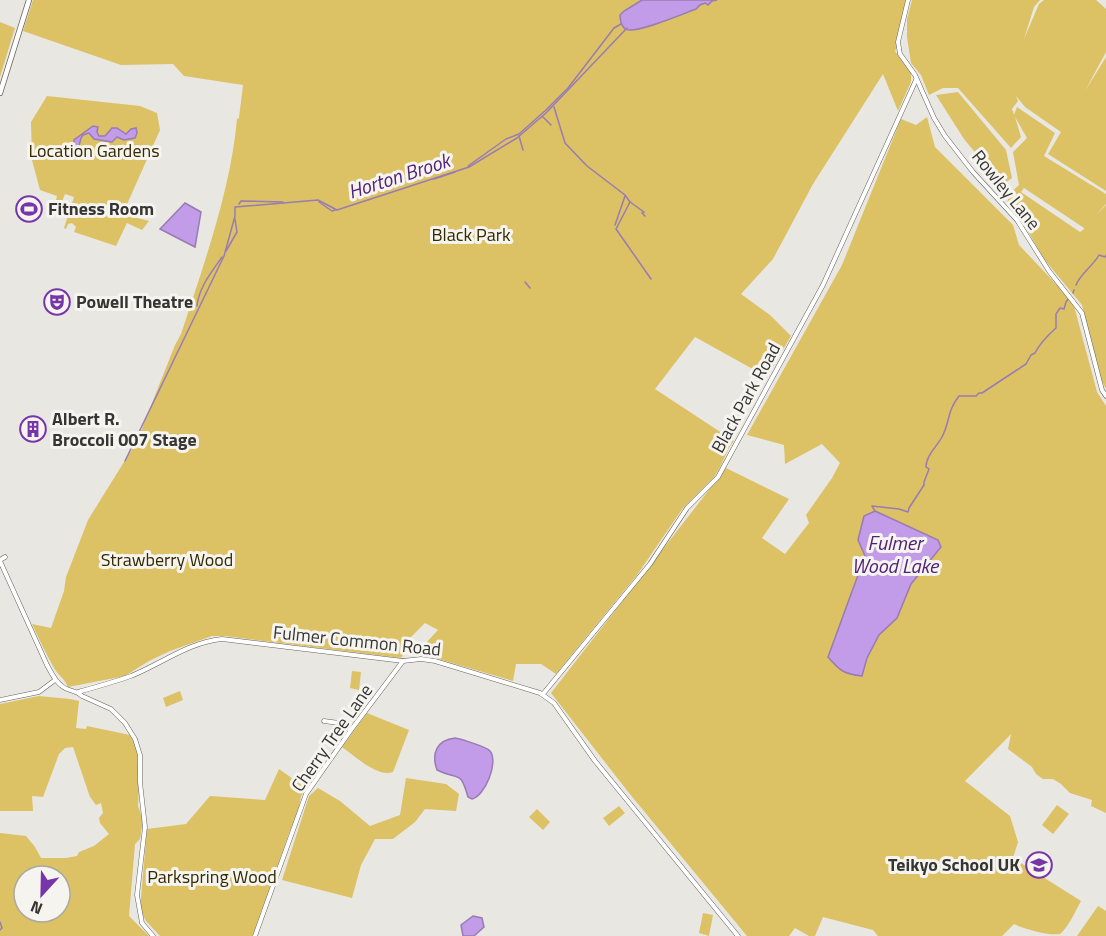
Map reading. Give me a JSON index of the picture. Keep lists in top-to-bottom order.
{
  "streets": {
    "street": [
      "Rowley Lane",
      "Black Park Road",
      "Fulmer Common Road",
      "Cherry Tree Lane"
    ]
  },
  "crossings": [
    ["Rowley Lane", "Black Park Road"],
    ["Black Park Road", "Fulmer Common Road"],
    ["Fulmer Common Road", "Cherry Tree Lane"]
  ],
  "water": ["Horton Brook", "Fulmer Wood Lake"],
  "parks": [
    "Location Gardens",
    "Black Park",
    "Strawberry Wood",
    "Parkspring Wood"
  ],
  "places": {
    "sports": ["Fitness Room"],
    "theatre": ["Powell Theatre"],
    "building": ["Albert R. Broccoli 007 Stage"],
    "school or university": ["Teikyo School UK"]
  },
  "north": "bottom"
}
